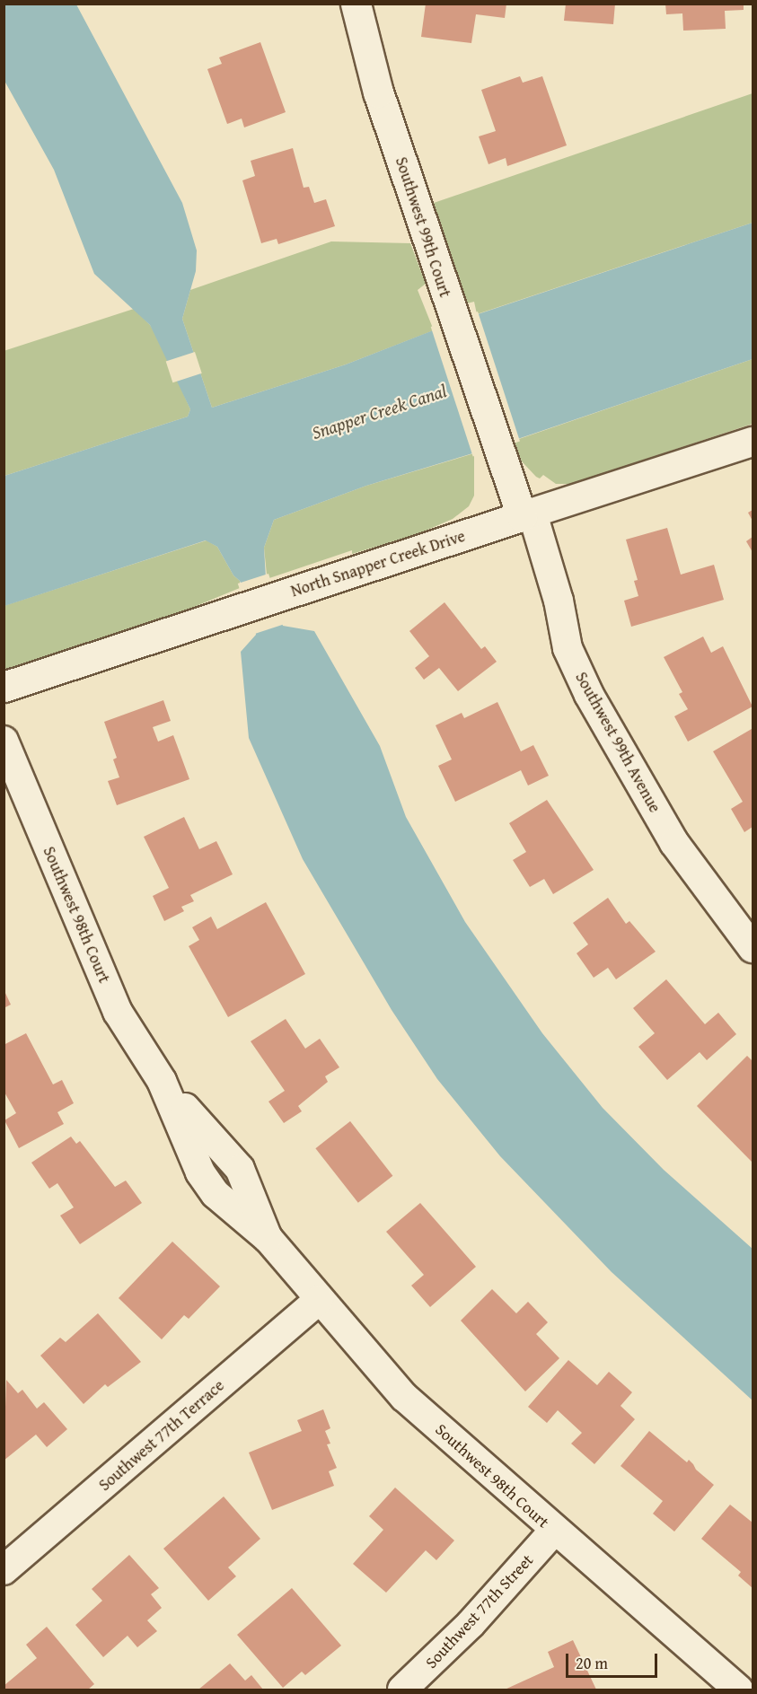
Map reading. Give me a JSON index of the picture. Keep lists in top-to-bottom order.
{
  "streets": {
    "street": [
      "Southwest 99th Court",
      "North Snapper Creek Drive",
      "Southwest 99th Avenue",
      "Southwest 98th Court",
      "Southwest 77th Terrace",
      "Southwest 77th Street"
    ]
  },
  "crossings": [
    ["Southwest 99th Court", "Southwest 99th Avenue"],
    ["North Snapper Creek Drive", "Southwest 99th Avenue"],
    ["Southwest 98th Court", "Southwest 77th Terrace"],
    ["Southwest 98th Court", "Southwest 77th Street"]
  ],
  "water": ["Snapper Creek Canal"],
  "scale_bar": "20 m"
}
